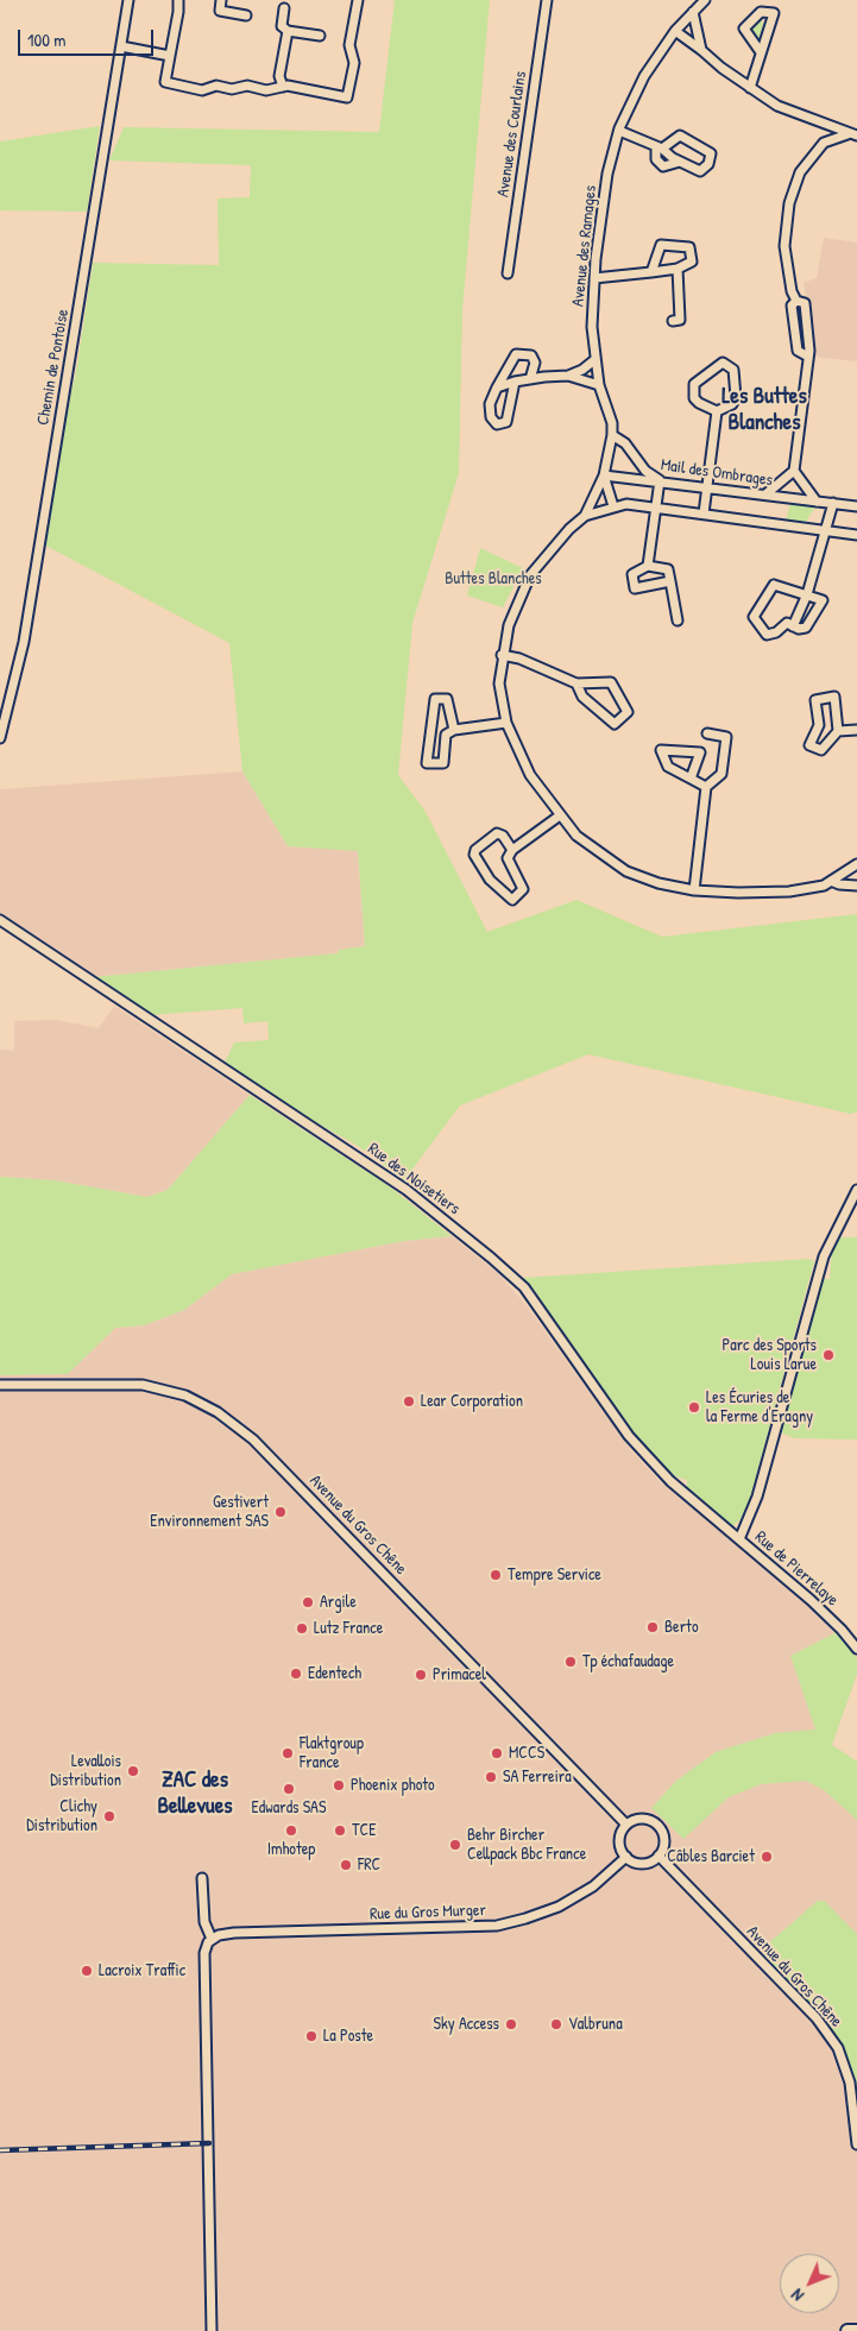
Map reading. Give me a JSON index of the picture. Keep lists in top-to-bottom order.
{
  "streets": {
    "street": [
      "Avenue des Courlains",
      "Avenue des Ramages",
      "Chemin de Pontoise",
      "Mail des Ombrages",
      "Rue des Noisetiers",
      "Avenue du Gros Chêne",
      "Rue de Pierrelaye",
      "Rue du Gros Murger"
    ]
  },
  "crossings": [
    ["Avenue des Ramages", "Mail des Ombrages"],
    ["Rue des Noisetiers", "Rue de Pierrelaye"],
    ["Avenue du Gros Chêne", "Rue du Gros Murger"]
  ],
  "districts": ["Les Buttes Blanches", "ZAC des Bellevues"],
  "parks": ["Buttes Blanches"],
  "places": [
    "Parc des Sports Louis Larue",
    "Lear Corporation",
    "Les Écuries de la Ferme d'Eragny",
    "Gestivert Environnement SAS",
    "Tempre Service",
    "Argile",
    "Berto",
    "Lutz France",
    "Tp échafaudage",
    "Edentech",
    "Primacel",
    "Flaktgroup France",
    "MCCS",
    "Levallois Distribution",
    "SA Ferreira",
    "Phoenix photo",
    "Edwards SAS",
    "Clichy Distribution",
    "Imhotep",
    "TCE",
    "Behr Bircher Cellpack Bbc France",
    "Câbles Barciet",
    "FRC",
    "Lacroix Traffic",
    "Sky Access",
    "Valbruna",
    "La Poste"
  ],
  "scale_bar": "100 m",
  "north": "bottom left"
}
